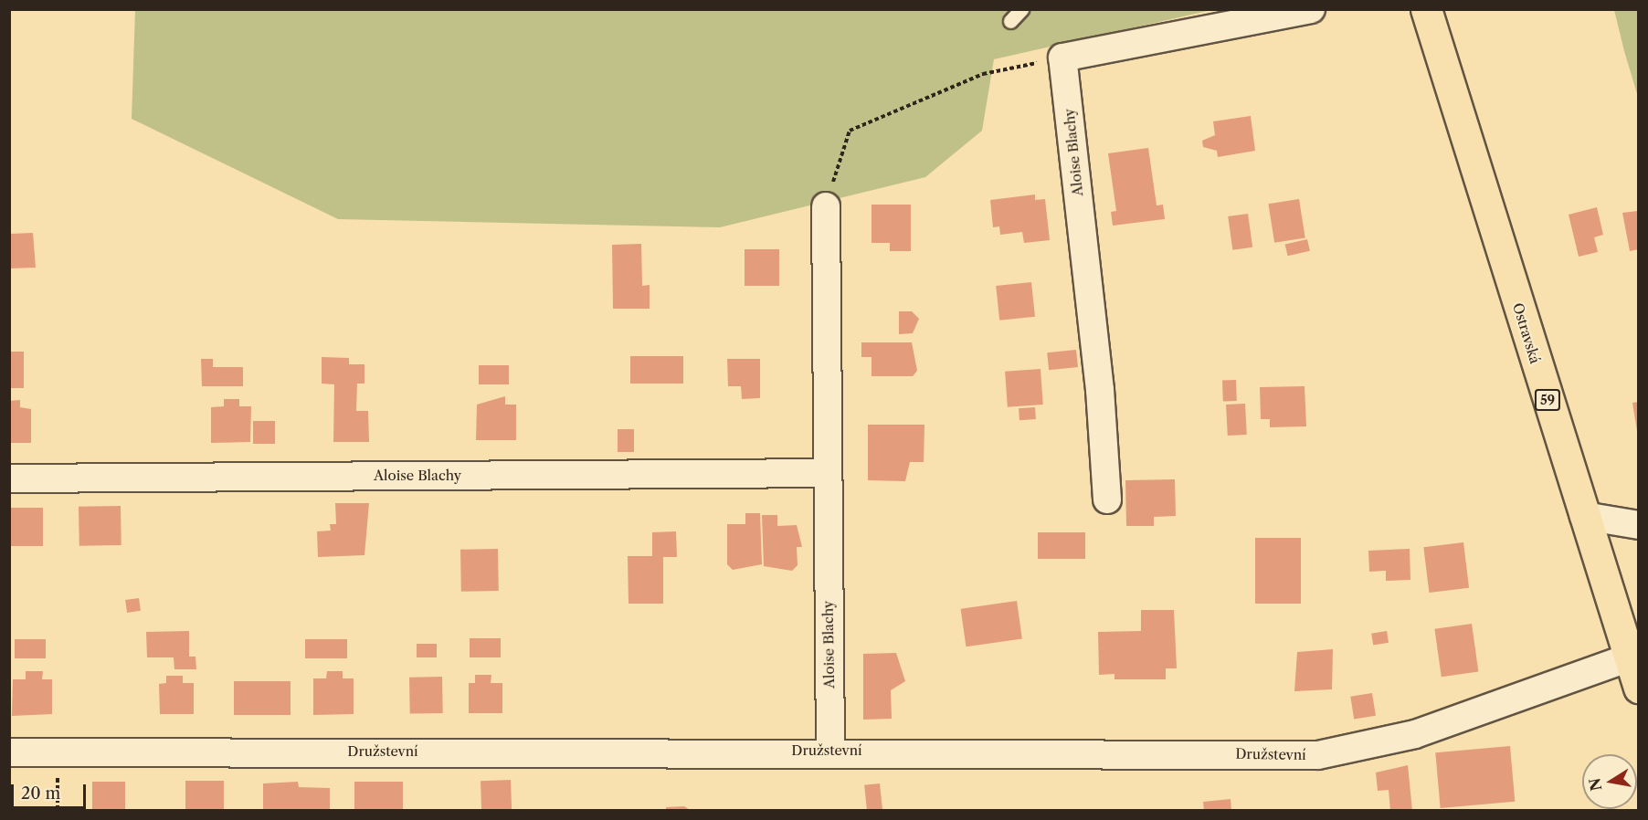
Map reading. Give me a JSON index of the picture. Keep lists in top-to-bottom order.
{
  "streets": {
    "main road": ["Ostravská", "59"],
    "street": ["Aloise Blachy", "Družstevní"]
  },
  "crossings": [
    ["Aloise Blachy", "Družstevní"],
    ["Ostravská", "Družstevní"]
  ],
  "scale_bar": "20 m",
  "north": "left"
}
